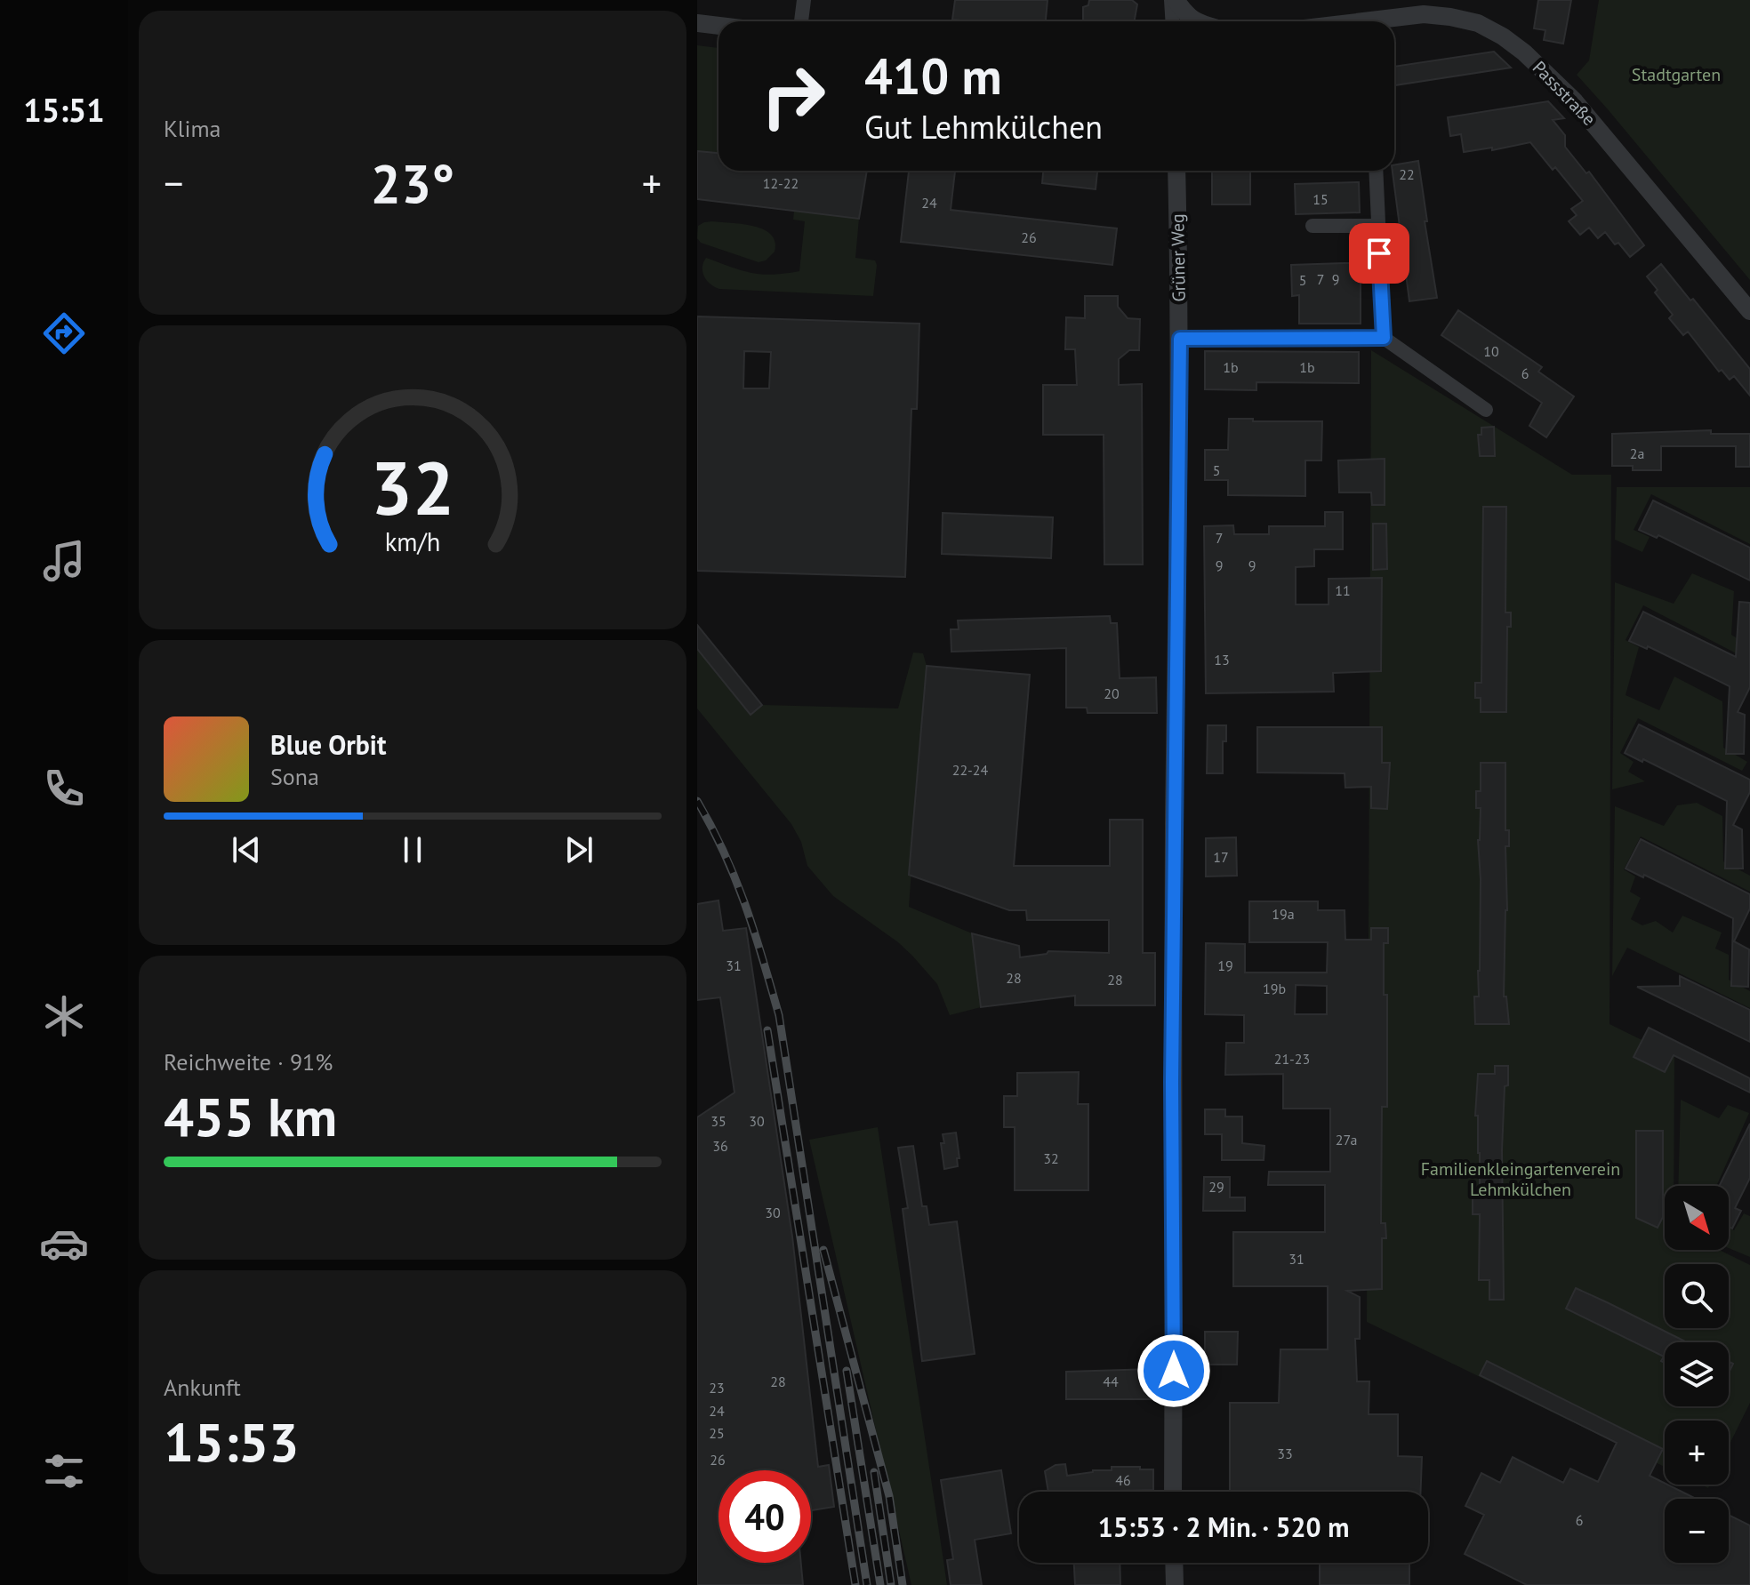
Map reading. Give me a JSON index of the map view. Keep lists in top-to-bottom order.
{
  "streets": {
    "street": ["Passstraße", "Grüner Weg"]
  },
  "parks": ["Stadtgarten", "Familienkleingartenverein Lehmkülchen"],
  "house_numbers": [
    "22",
    "12-22",
    "15",
    "24",
    "26",
    "7",
    "9",
    "5",
    "10",
    "1b",
    "1b",
    "6",
    "2a",
    "5",
    "7",
    "9",
    "9",
    "11",
    "13",
    "20",
    "22-24",
    "17",
    "19a",
    "31",
    "19",
    "28",
    "28",
    "19b",
    "21-23",
    "35",
    "30",
    "27a",
    "36",
    "32",
    "29",
    "30",
    "31",
    "28",
    "44",
    "23",
    "24",
    "25",
    "33",
    "26",
    "46",
    "6"
  ],
  "north": "bottom right",
  "page": {
    "tabs": "15:51",
    "tile": [
      "Klima",
      ["Reichweite · 91%", "455 km"],
      ["Ankunft", "15:53"]
    ],
    "turn": ["410 m", "Gut Lehmkülchen"],
    "heat": ["−", "23°", "+"],
    "song": ["Blue Orbit", "Sona"],
    "map_buttons": ["+", "−"],
    "limit": "40",
    "trip": "15:53 · 2 Min. · 520 m",
    "gauge": ["32", "km/h"]
  }
}
